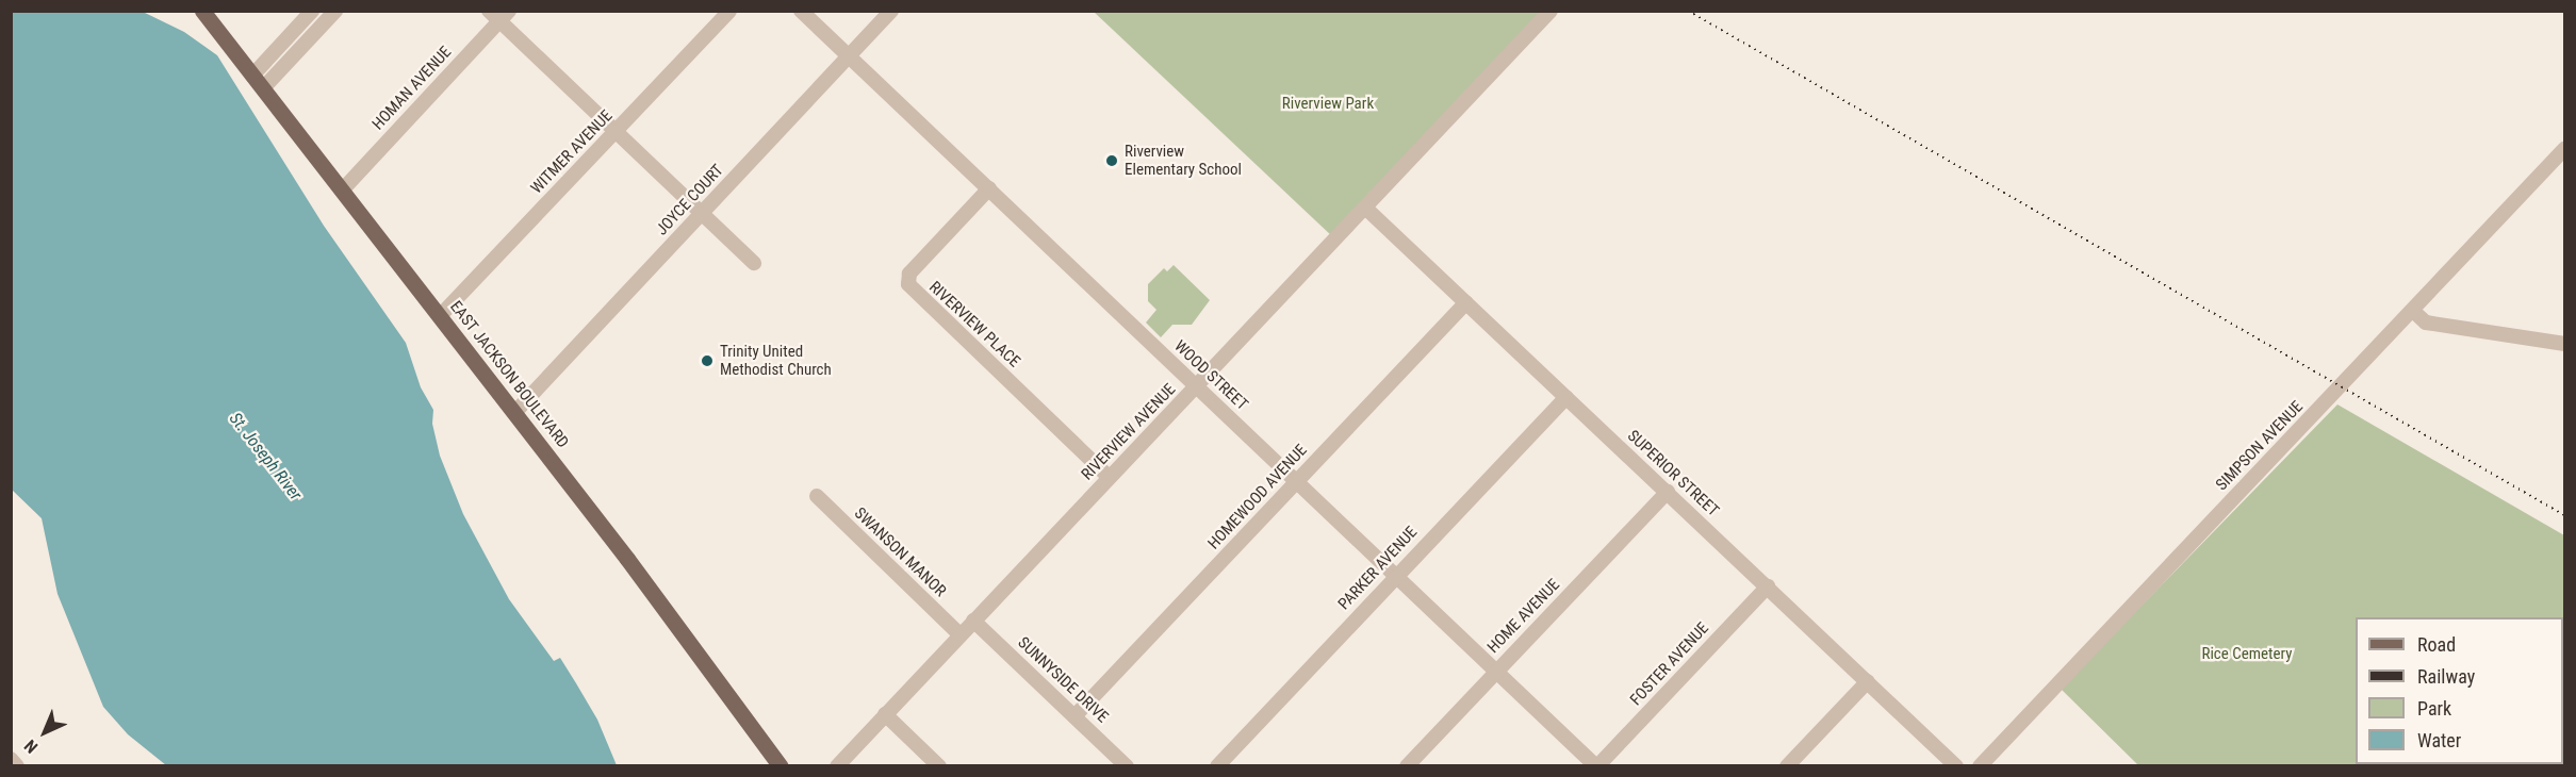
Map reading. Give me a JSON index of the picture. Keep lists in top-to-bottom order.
{
  "streets": {
    "main road": ["EAST JACKSON BOULEVARD"],
    "street": [
      "HOMAN AVENUE",
      "WITMER AVENUE",
      "JOYCE COURT",
      "RIVERVIEW PLACE",
      "WOOD STREET",
      "RIVERVIEW AVENUE",
      "SIMPSON AVENUE",
      "SUPERIOR STREET",
      "HOMEWOOD AVENUE",
      "SWANSON MANOR",
      "PARKER AVENUE",
      "HOME AVENUE",
      "FOSTER AVENUE",
      "SUNNYSIDE DRIVE"
    ]
  },
  "crossings": [
    ["HOMAN AVENUE", "EAST JACKSON BOULEVARD"],
    ["WITMER AVENUE", "EAST JACKSON BOULEVARD"],
    ["JOYCE COURT", "EAST JACKSON BOULEVARD"],
    ["JOYCE COURT", "WOOD STREET"],
    ["RIVERVIEW PLACE", "WOOD STREET"],
    ["RIVERVIEW PLACE", "RIVERVIEW AVENUE"],
    ["WOOD STREET", "RIVERVIEW AVENUE"],
    ["WOOD STREET", "HOMEWOOD AVENUE"],
    ["WOOD STREET", "PARKER AVENUE"],
    ["WOOD STREET", "HOME AVENUE"],
    ["WOOD STREET", "FOSTER AVENUE"],
    ["RIVERVIEW AVENUE", "SUPERIOR STREET"],
    ["RIVERVIEW AVENUE", "SWANSON MANOR"],
    ["RIVERVIEW AVENUE", "SUNNYSIDE DRIVE"],
    ["SUPERIOR STREET", "HOMEWOOD AVENUE"],
    ["SUPERIOR STREET", "PARKER AVENUE"],
    ["SUPERIOR STREET", "HOME AVENUE"],
    ["SUPERIOR STREET", "FOSTER AVENUE"],
    ["HOMEWOOD AVENUE", "SUNNYSIDE DRIVE"]
  ],
  "water": ["St. Joseph River"],
  "parks": ["Riverview Park", "Rice Cemetery"],
  "places": ["Riverview Elementary School", "Trinity United Methodist Church"],
  "legend": [
    "Road",
    "Railway",
    "Park",
    "Water"
  ],
  "north": "bottom left"
}
